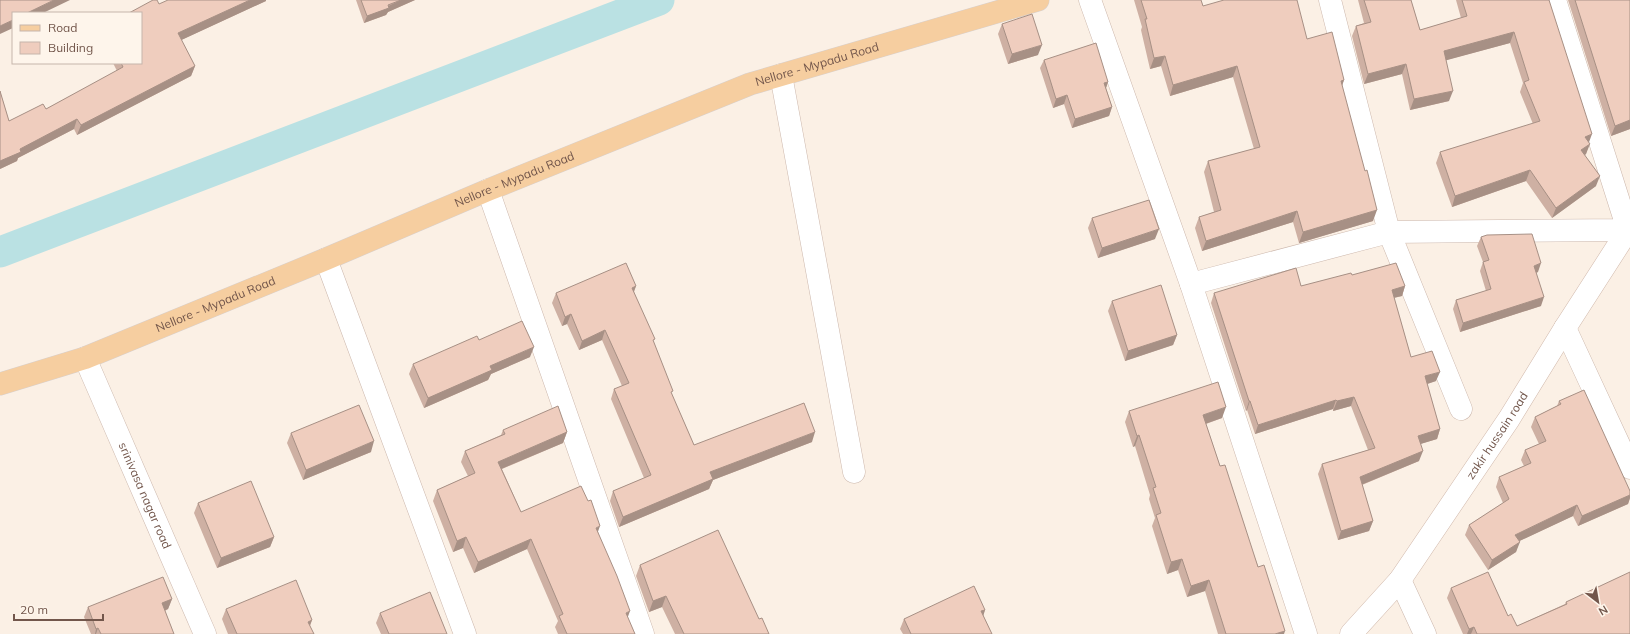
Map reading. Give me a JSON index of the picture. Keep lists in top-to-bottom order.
{
  "streets": {
    "main road": ["Nellore - Mypadu Road"],
    "street": ["zakir hussain road", "srinivasa nagar road"]
  },
  "crossings": [
    ["Nellore - Mypadu Road", "srinivasa nagar road"]
  ],
  "legend": ["Road", "Building"],
  "scale_bar": "20 m",
  "north": "bottom right"
}
